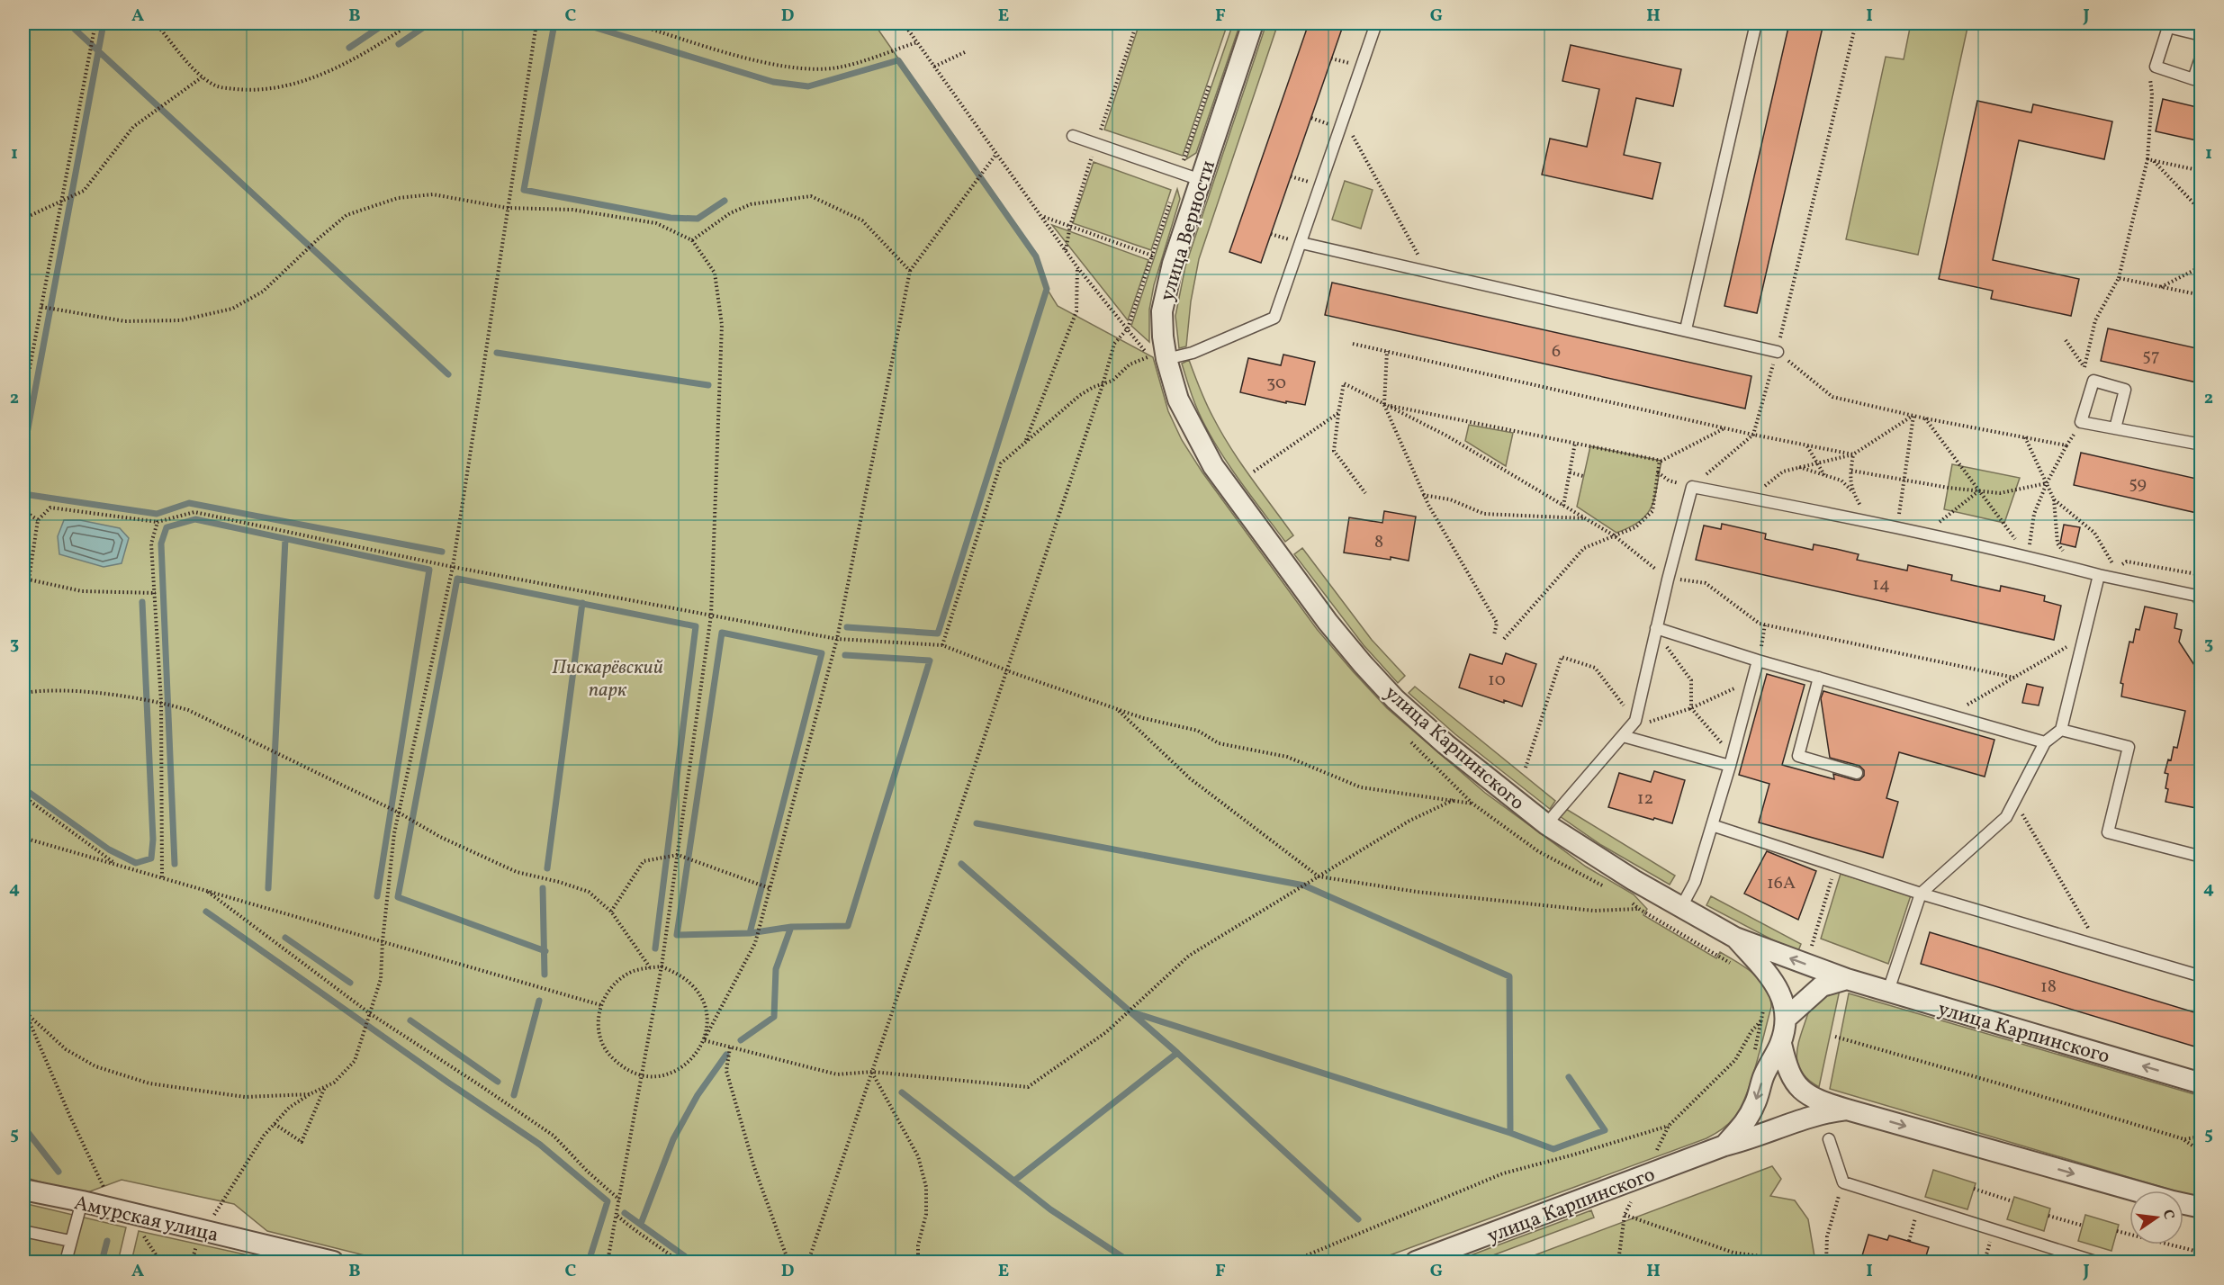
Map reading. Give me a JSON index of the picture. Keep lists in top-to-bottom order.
{
  "streets": {
    "street": ["улица Верности", "улица Карпинского", "Амурская улица"]
  },
  "crossings": [
    ["улица Верности", "улица Карпинского"]
  ],
  "parks": ["Пискарёвский парк"],
  "house_numbers": [
    "6",
    "57",
    "30",
    "59",
    "8",
    "14",
    "10",
    "12",
    "16А",
    "18"
  ],
  "north": "right",
  "grid": {
    "columns": [
      "A",
      "B",
      "C",
      "D",
      "E",
      "F",
      "G",
      "H",
      "I",
      "J"
    ],
    "rows": [
      "1",
      "2",
      "3",
      "4",
      "5"
    ]
  }
}
